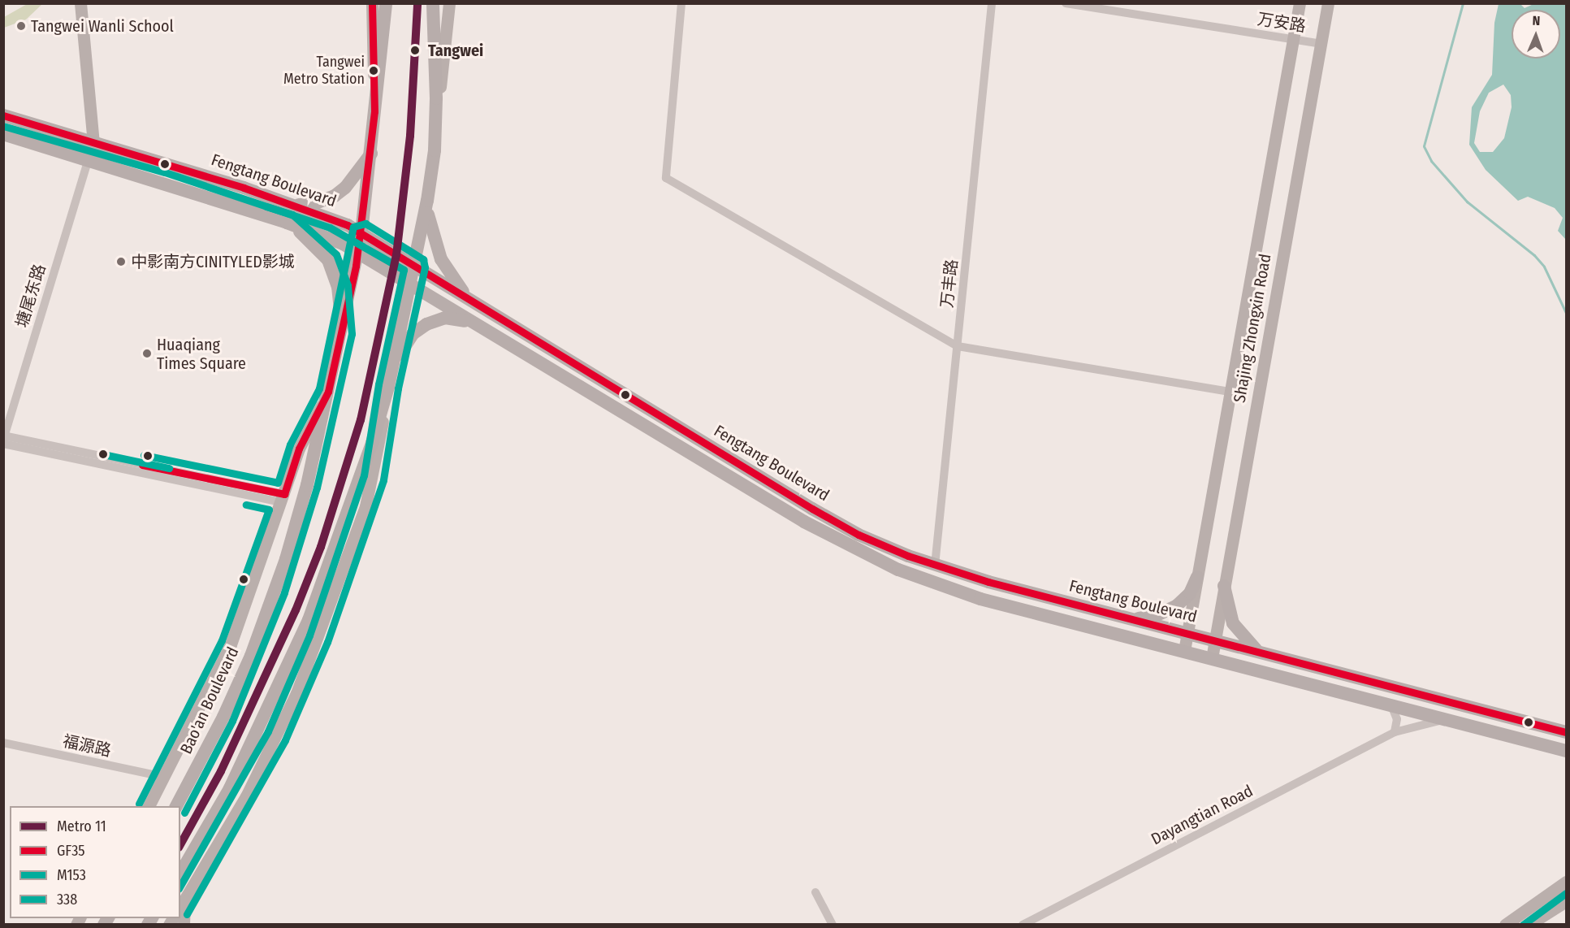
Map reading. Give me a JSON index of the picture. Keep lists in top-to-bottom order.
{
  "streets": {
    "main road": ["Fengtang Boulevard", "Bao'an Boulevard"],
    "street": [
      "万安路",
      "万丰路",
      "塘尾东路",
      "Shajing Zhongxin Road",
      "福源路",
      "Dayangtian Road"
    ]
  },
  "crossings": [
    ["万安路", "Shajing Zhongxin Road"],
    ["Fengtang Boulevard", "万丰路"],
    ["Fengtang Boulevard", "塘尾东路"],
    ["Fengtang Boulevard", "Shajing Zhongxin Road"],
    ["Fengtang Boulevard", "Bao'an Boulevard"],
    ["Fengtang Boulevard", "Dayangtian Road"]
  ],
  "places": [
    "Tangwei Wanli School",
    "Tangwei",
    "Tangwei Metro Station",
    "中影南方CINITYLED影城",
    "Huaqiang Times Square"
  ],
  "lines": [
    "metro line 11",
    "transit line GF35",
    "transit line M153",
    "transit line 338"
  ],
  "legend": [
    "Metro 11",
    "GF35",
    "M153",
    "338"
  ],
  "north": "top"
}
